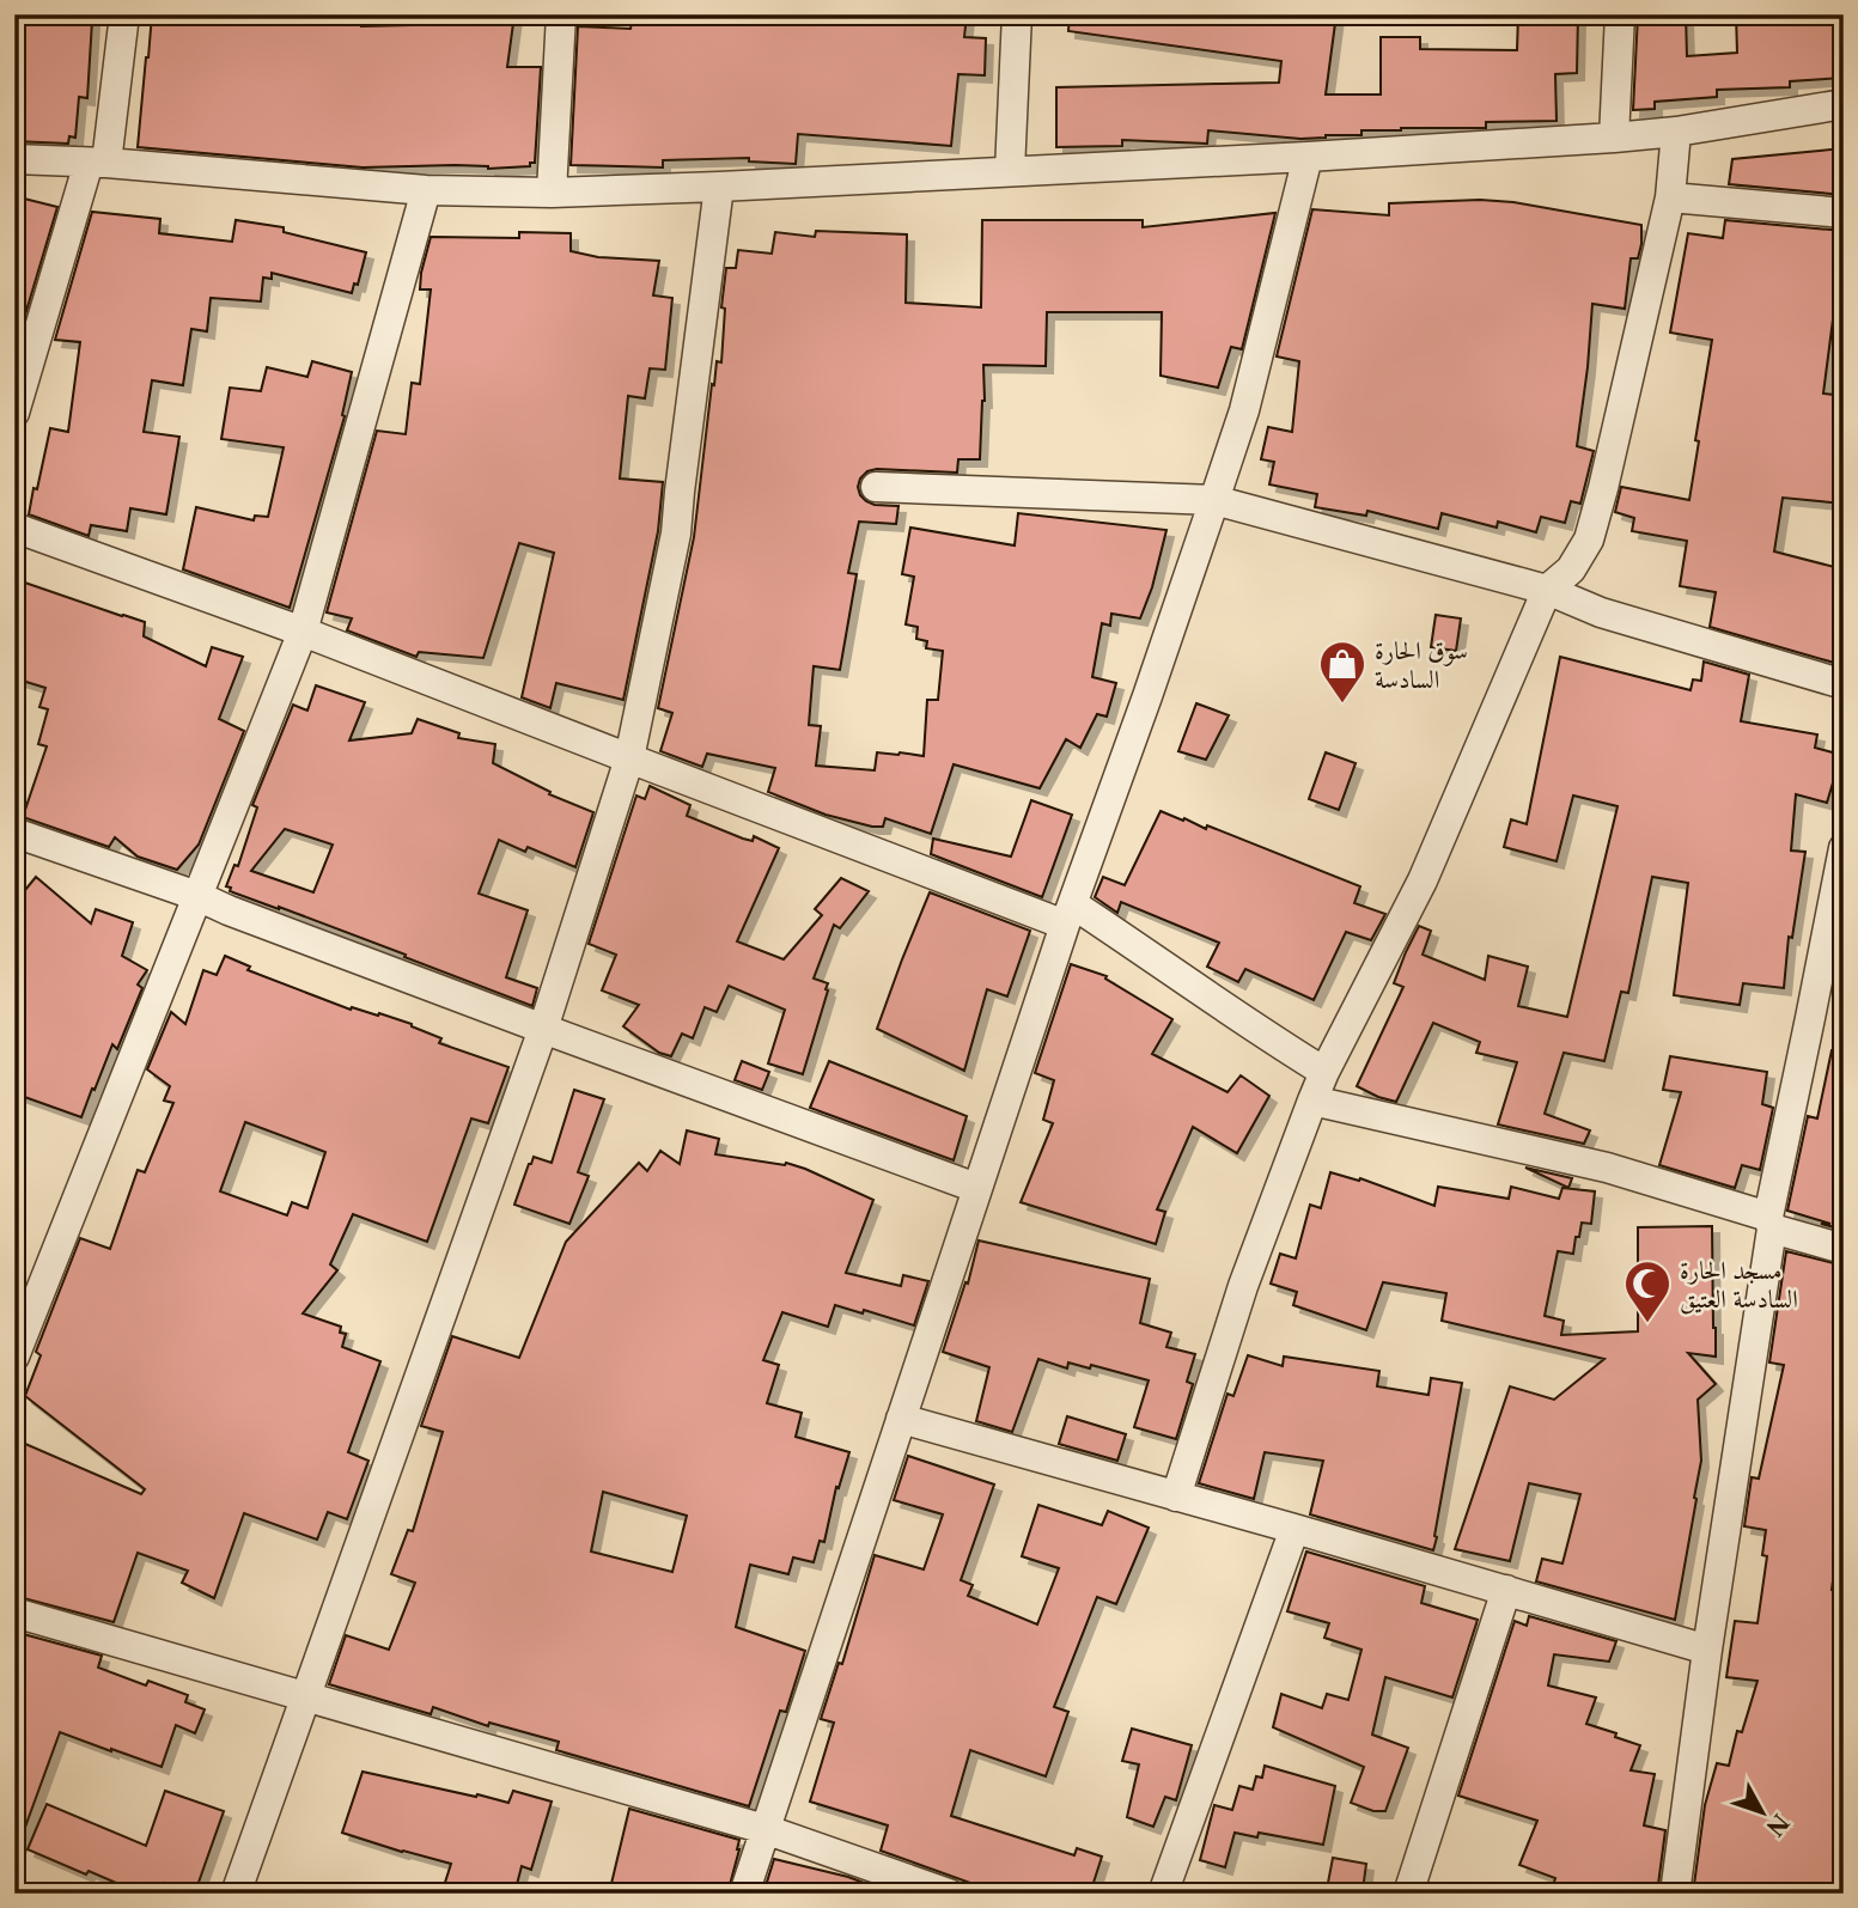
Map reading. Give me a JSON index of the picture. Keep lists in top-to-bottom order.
{
  "places": {
    "shop": ["سوق الحارة السادسة"],
    "mosque": ["مسجد الحارة السادسة العتيق"]
  },
  "north": "bottom right"
}
